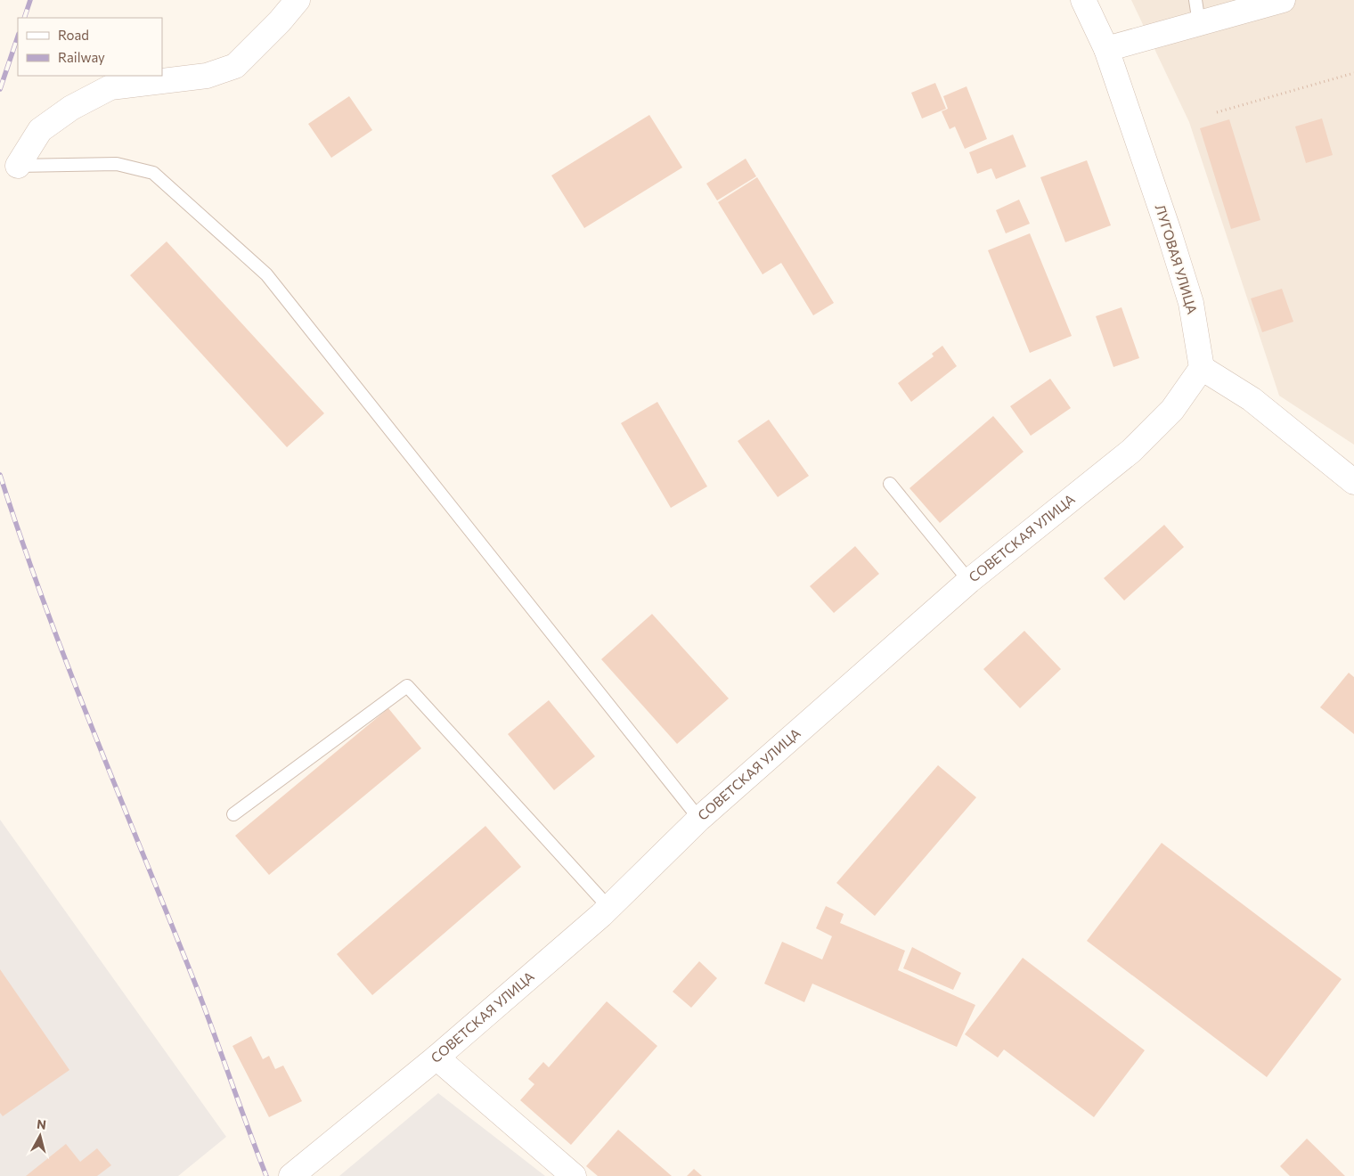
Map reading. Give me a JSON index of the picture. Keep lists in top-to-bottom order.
{
  "streets": {
    "street": ["ЛУГОВАЯ УЛИЦА", "СОВЕТСКАЯ УЛИЦА"]
  },
  "crossings": [
    ["ЛУГОВАЯ УЛИЦА", "СОВЕТСКАЯ УЛИЦА"]
  ],
  "legend": ["Road", "Railway"],
  "north": "top"
}
